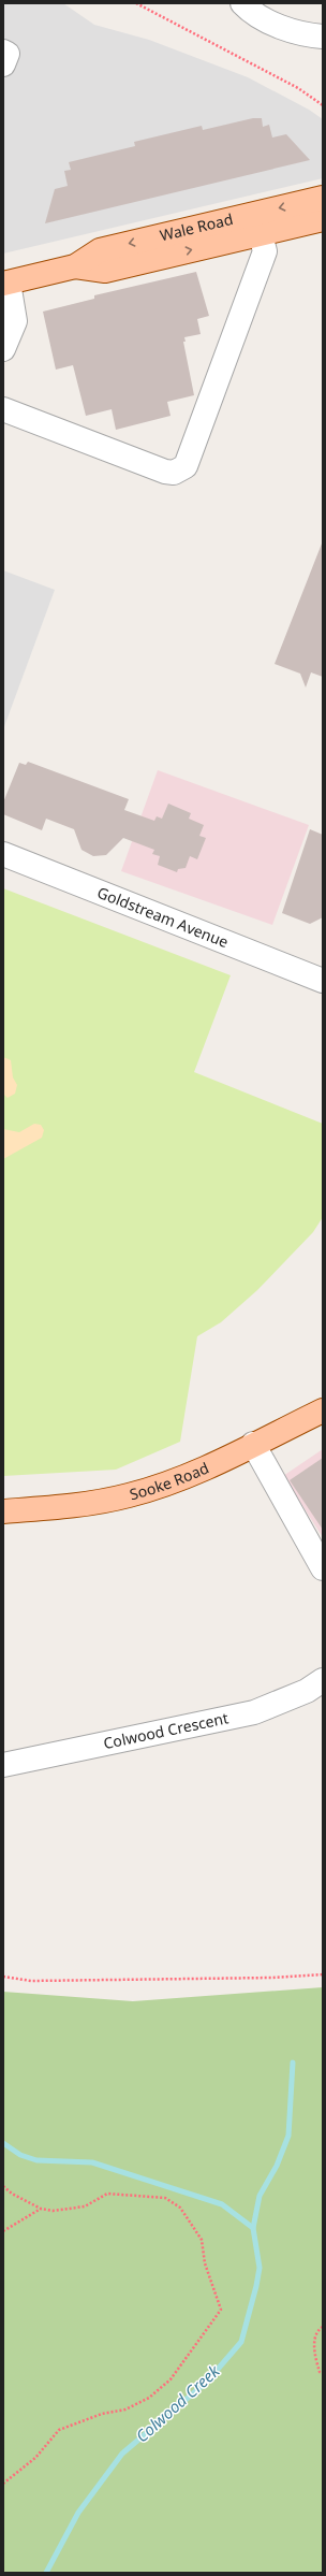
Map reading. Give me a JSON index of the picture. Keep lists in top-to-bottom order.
{
  "streets": {
    "main road": ["Wale Road", "Sooke Road"],
    "street": ["Goldstream Avenue", "Colwood Crescent"]
  },
  "water": ["Colwood Creek"]
}
